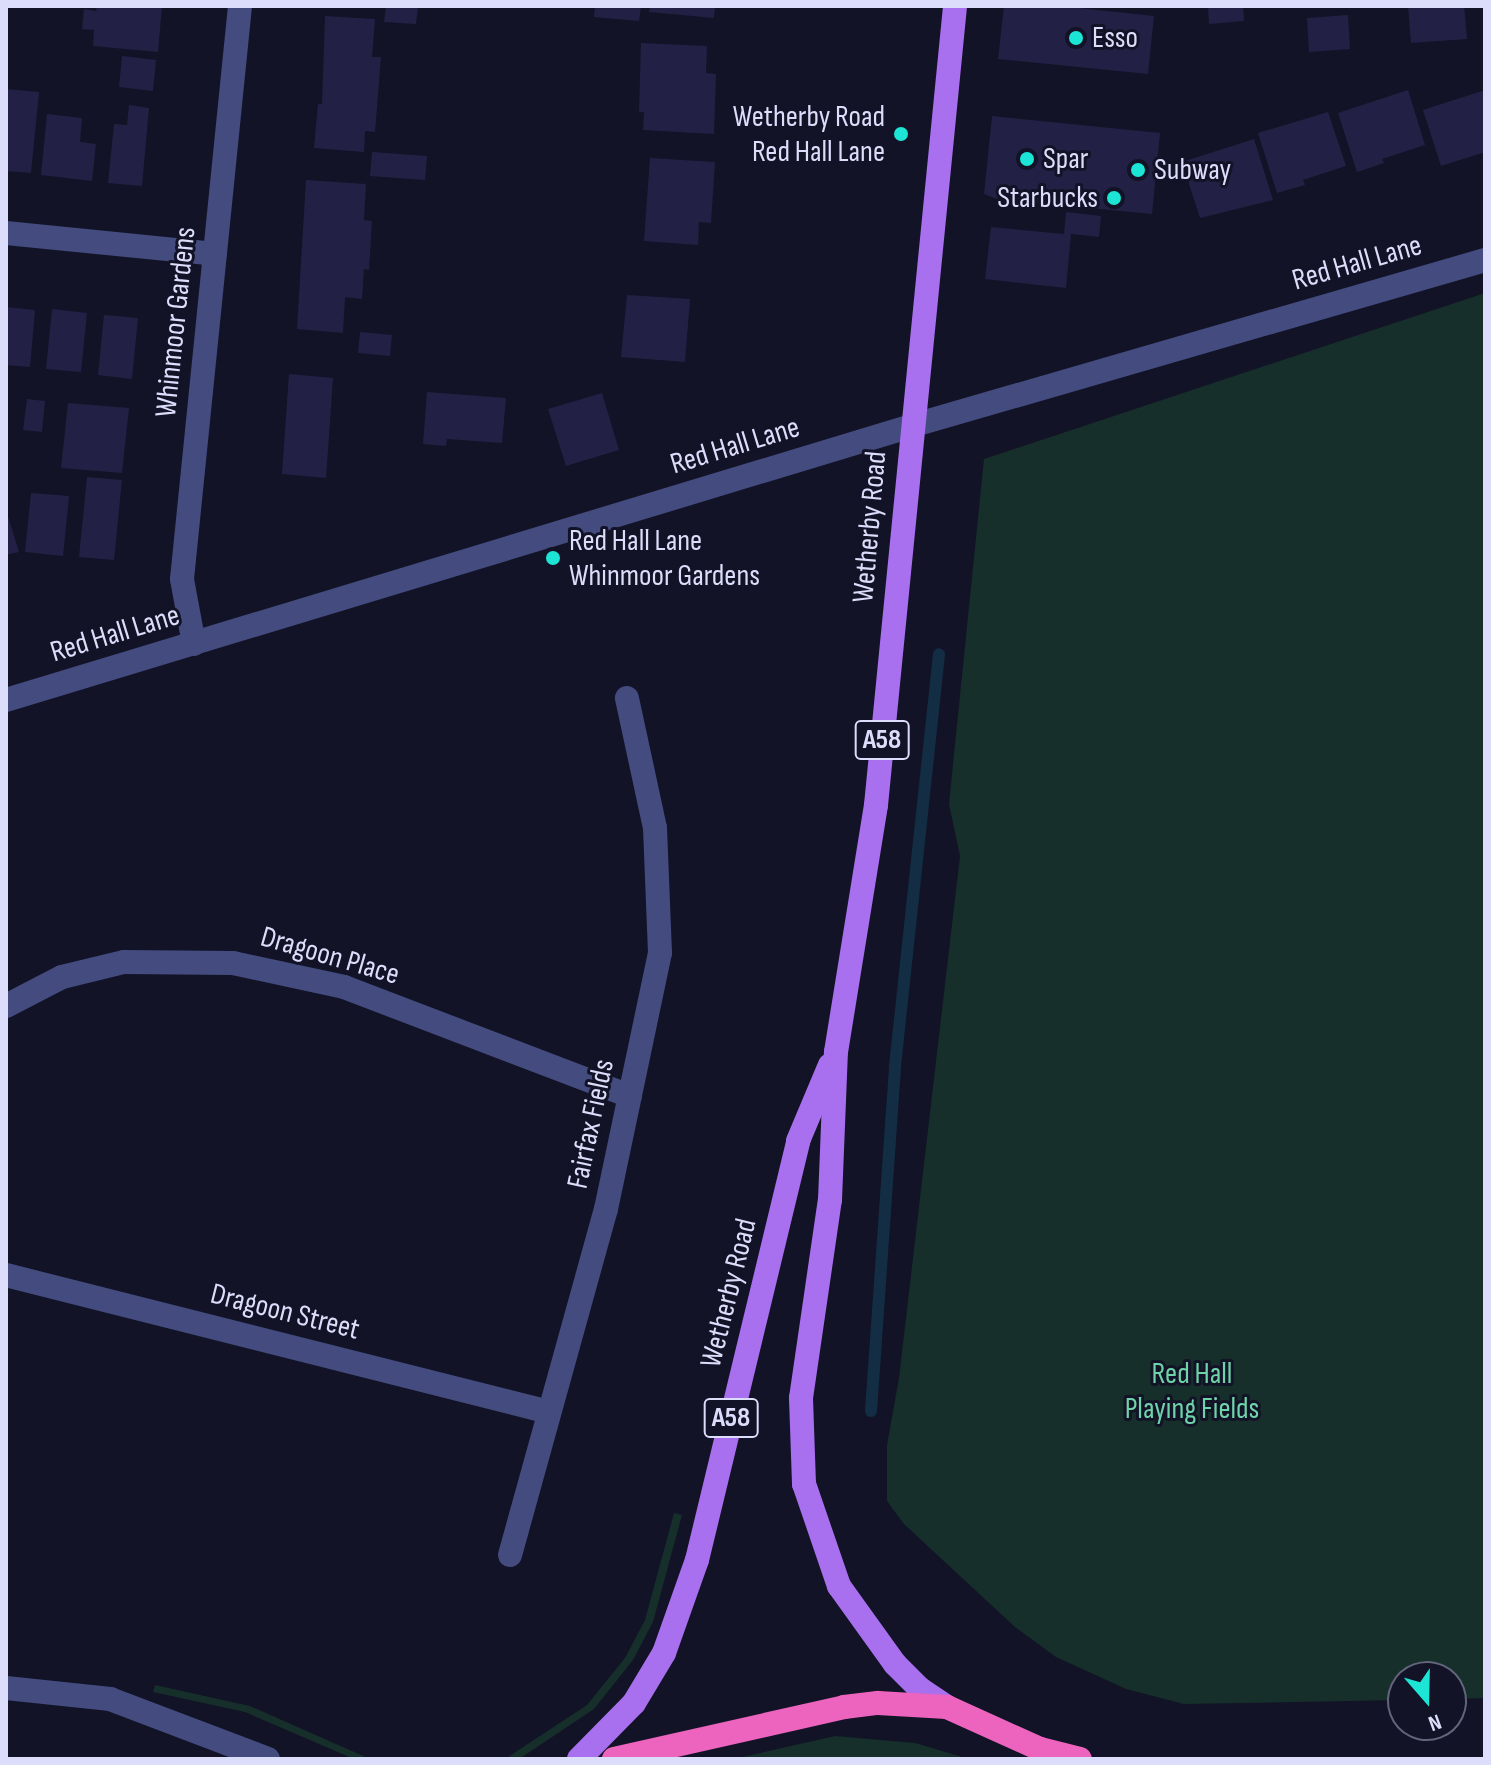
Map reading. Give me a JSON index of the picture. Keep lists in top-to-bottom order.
{
  "streets": {
    "main road": ["Wetherby Road", "A58"],
    "street": [
      "Red Hall Lane",
      "Whinmoor Gardens",
      "Dragoon Place",
      "Fairfax Fields",
      "Dragoon Street"
    ]
  },
  "crossings": [
    ["Red Hall Lane", "Whinmoor Gardens"],
    ["Red Hall Lane", "Wetherby Road"],
    ["Dragoon Place", "Fairfax Fields"],
    ["Fairfax Fields", "Dragoon Street"]
  ],
  "parks": ["Red Hall Playing Fields"],
  "places": [
    "Esso",
    "Wetherby Road Red Hall Lane",
    "Spar",
    "Subway",
    "Starbucks",
    "Red Hall Lane Whinmoor Gardens"
  ],
  "north": "bottom"
}
